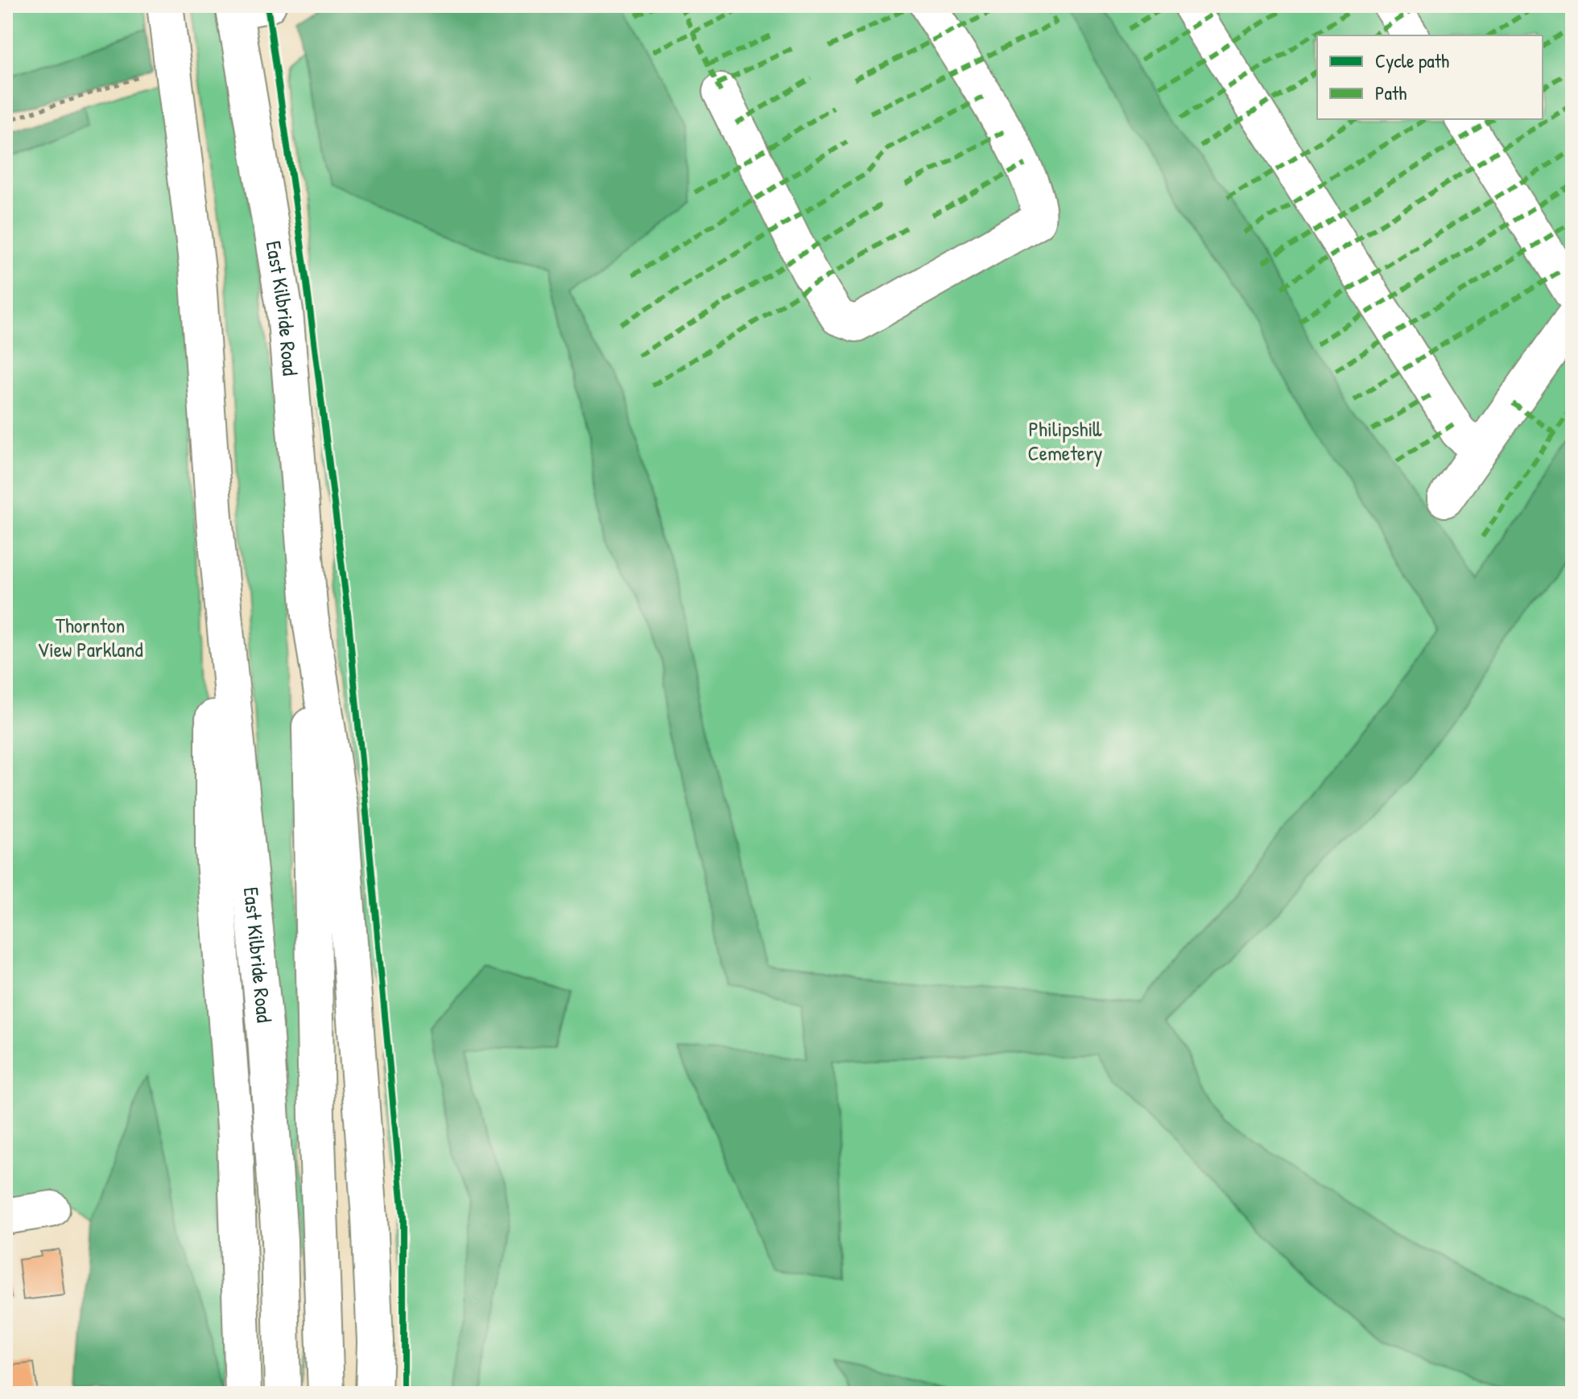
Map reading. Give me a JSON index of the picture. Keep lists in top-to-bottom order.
{
  "streets": {
    "main road": ["East Kilbride Road"]
  },
  "parks": ["Philipshill Cemetery", "Thornton View Parkland"],
  "legend": ["Cycle path", "Path"]
}
